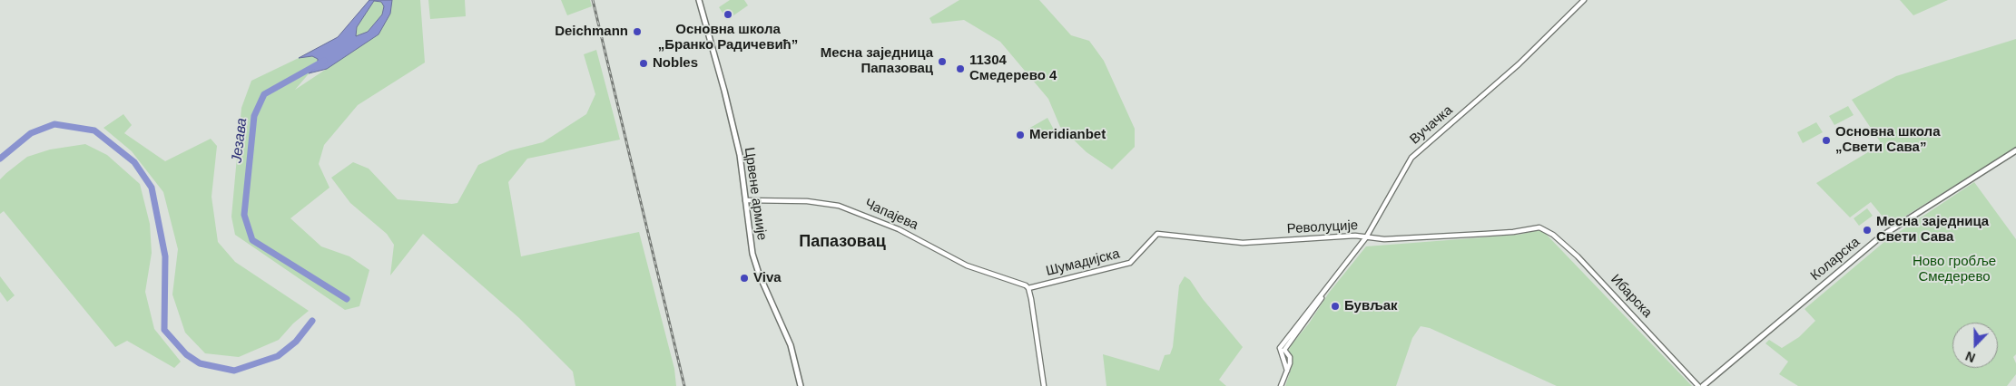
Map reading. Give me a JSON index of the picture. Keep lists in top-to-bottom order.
{
  "streets": {
    "main road": ["Црвене армије", "Коларска"],
    "street": [
      "Вучачка",
      "Чапајева",
      "Револуције",
      "Шумадијска",
      "Ибарска"
    ]
  },
  "crossings": [
    ["Вучачка", "Револуције"],
    ["Црвене армије", "Чапајева"],
    ["Чапајева", "Шумадијска"],
    ["Револуције", "Шумадијска"],
    ["Револуције", "Ибарска"]
  ],
  "districts": ["Папазовац"],
  "water": ["Језава"],
  "parks": ["Ново гробље Смедерево"],
  "places": [
    "Основна школа „Бранко Радичевић”",
    "Deichmann",
    "Месна заједница Папазовац",
    "Nobles",
    "11304 Смедерево 4",
    "Meridianbet",
    "Основна школа „Свети Сава”",
    "Месна заједница Свети Сава",
    "Viva",
    "Бувљак"
  ],
  "north": "bottom"
}
